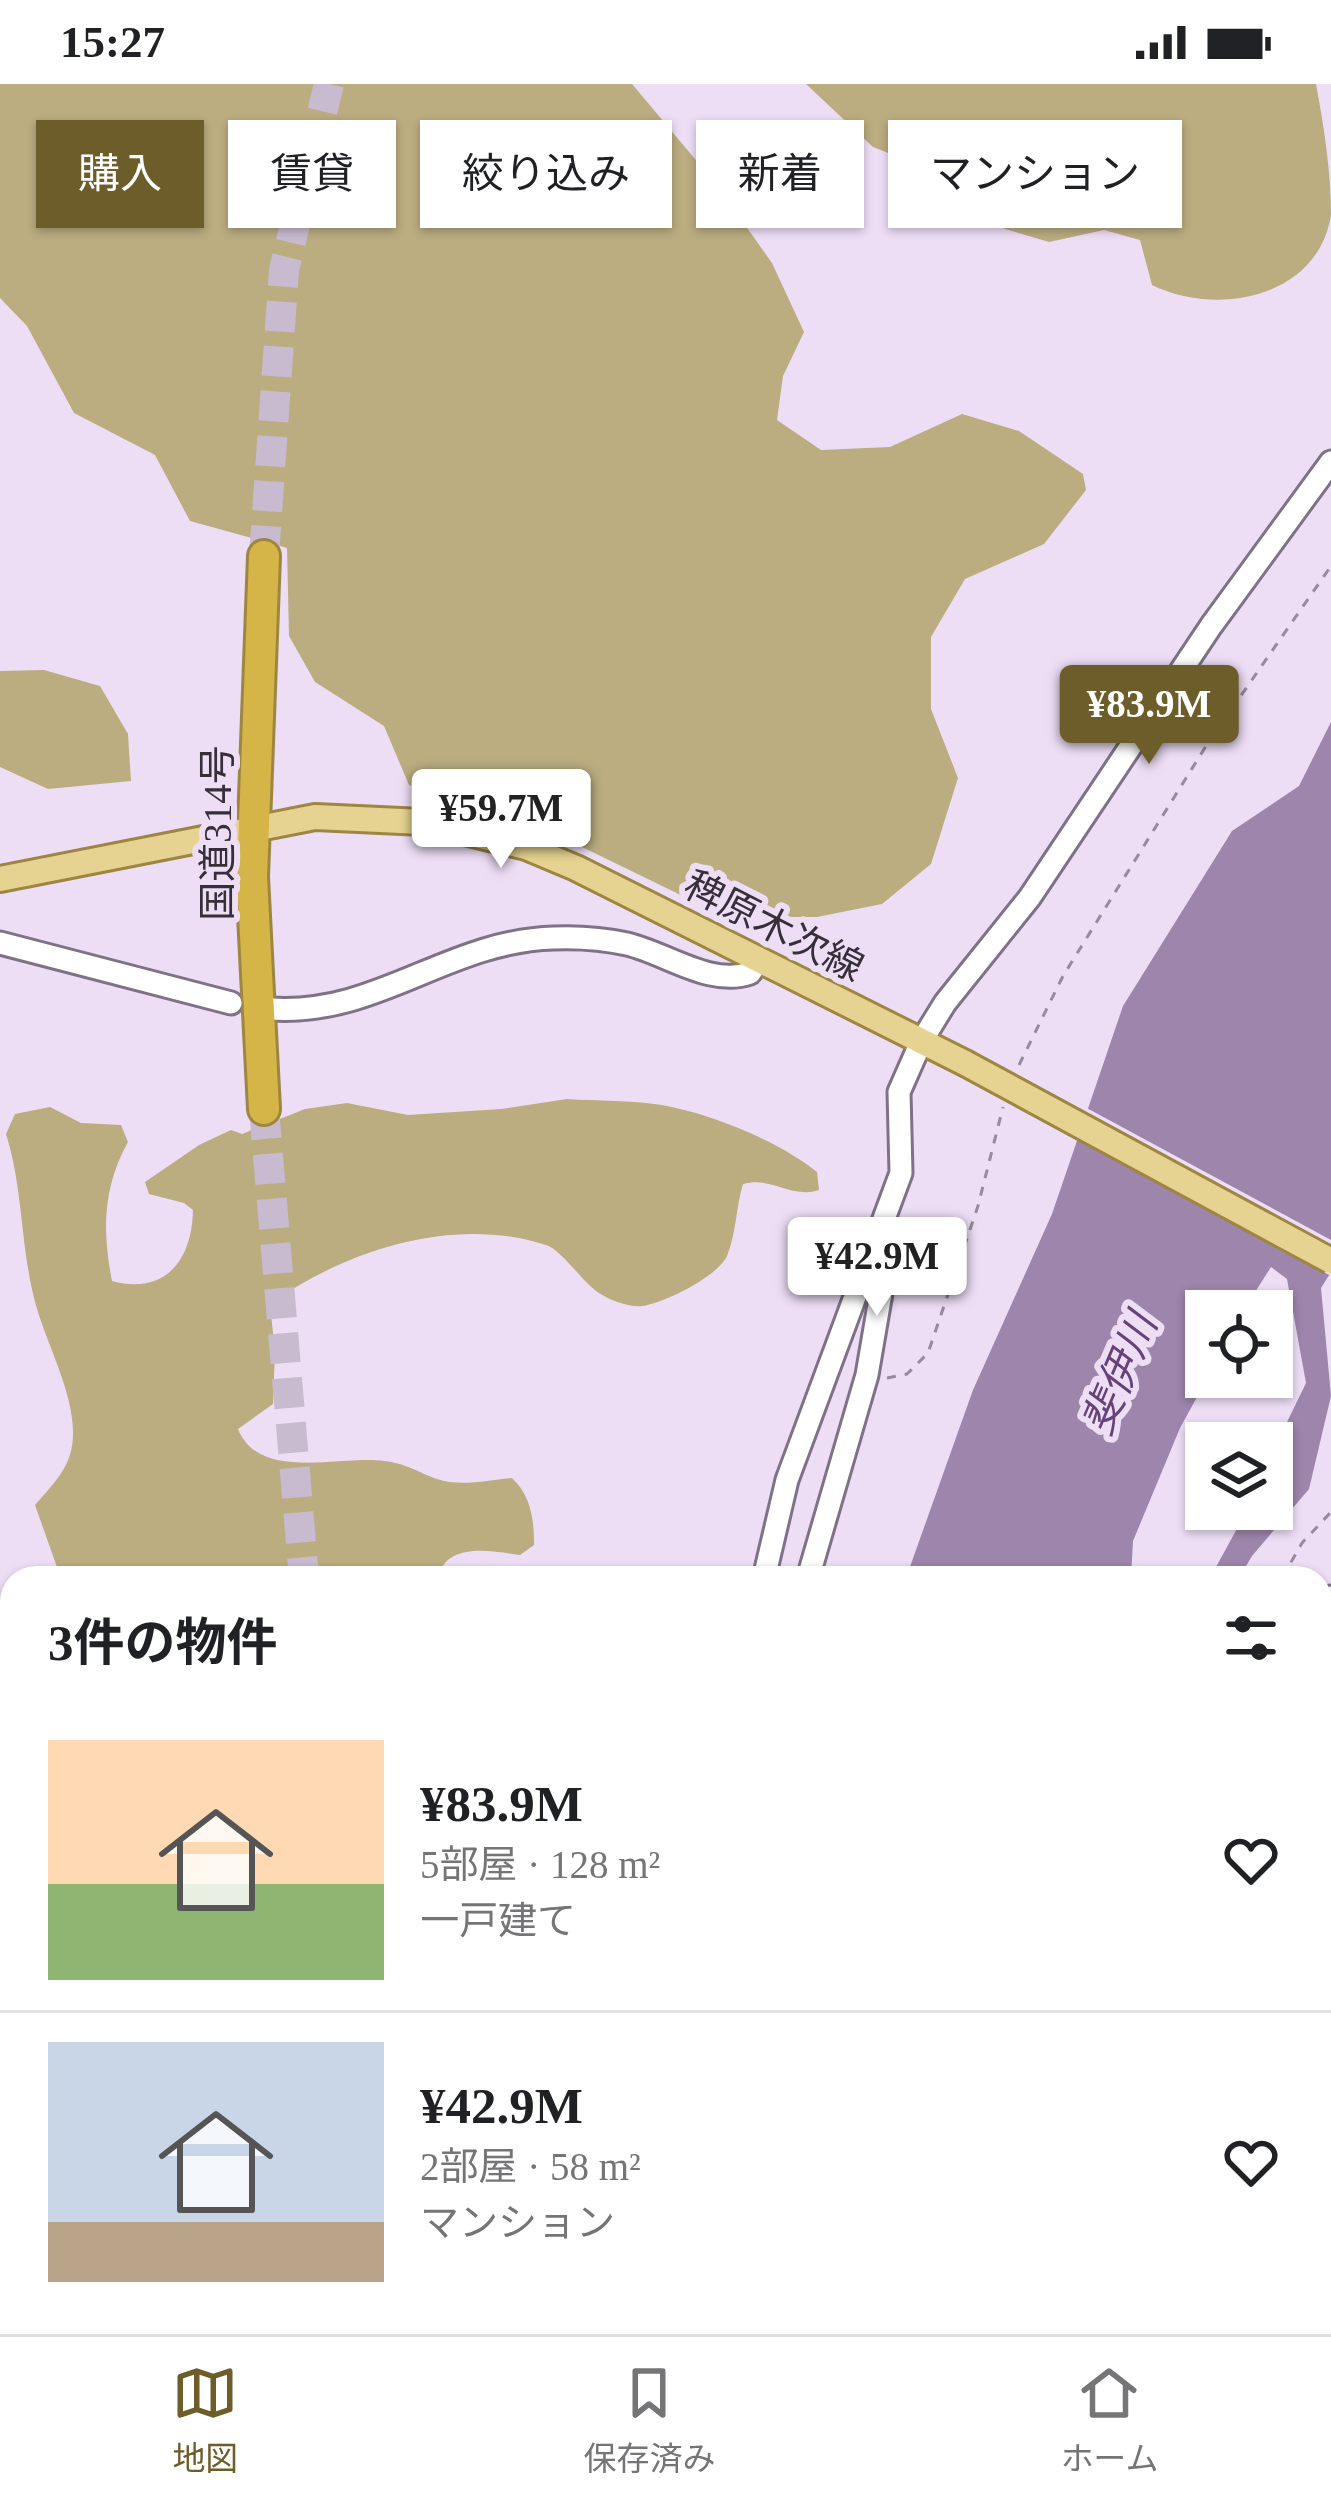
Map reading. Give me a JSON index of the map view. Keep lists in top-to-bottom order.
{
  "streets": {
    "highway": ["国道314号"],
    "main road": ["稗原木次線"]
  },
  "crossings": [
    ["国道314号", "稗原木次線"]
  ],
  "water": ["斐伊川"],
  "page": {
    "status": "15:27",
    "chip": [
      "購入",
      "賃貸",
      "絞り込み",
      "新着",
      "マンション"
    ],
    "price": ["¥83.9M", "¥59.7M", "¥42.9M"],
    "heading": "3件の物件",
    "list": [
      {
        "name": "¥83.9M",
        "note": "5部屋 · 128 m² · 一戸建て"
      },
      {
        "name": "¥42.9M",
        "note": "2部屋 · 58 m² · マンション"
      }
    ],
    "tabs": ["地図", "保存済み", "ホーム"]
  }
}
